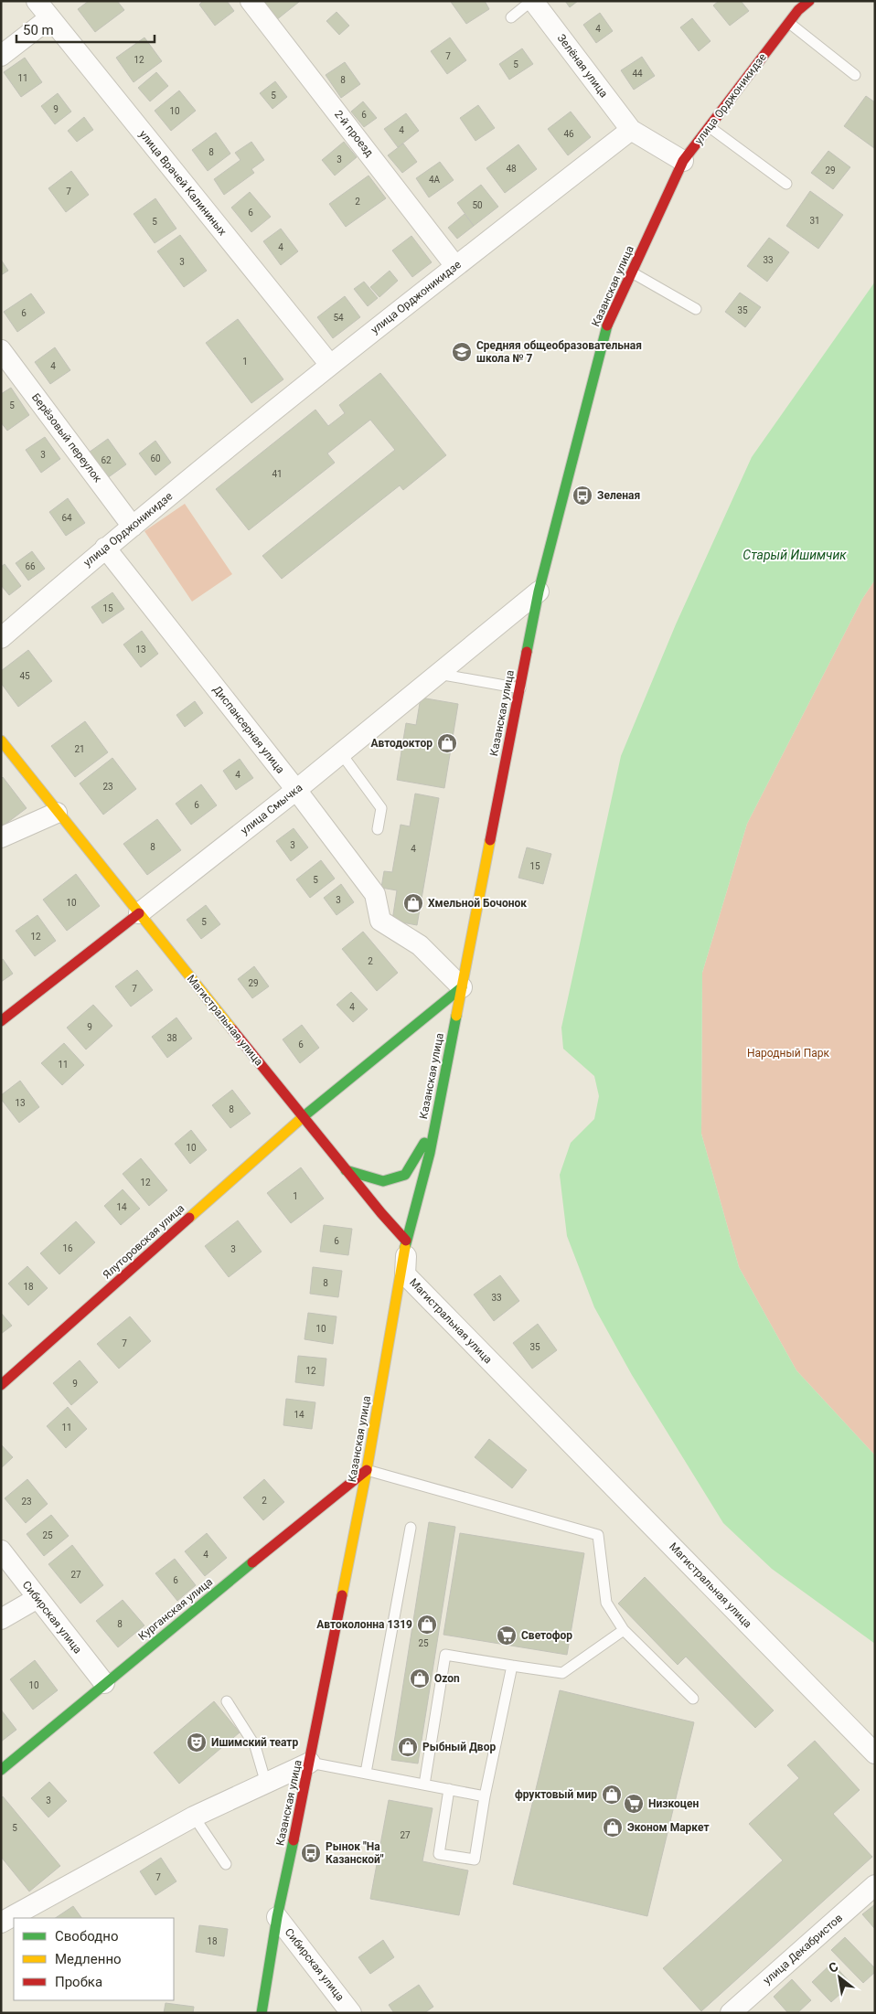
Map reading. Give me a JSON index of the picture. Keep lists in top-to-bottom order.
{
  "streets": {
    "main road": [
      "улица Орджоникидзе",
      "Казанская улица",
      "улица Смычка",
      "Магистральная улица",
      "Ялуторовская улица",
      "Курганская улица"
    ],
    "street": [
      "Зелёная улица",
      "2-й проезд",
      "улица Врачей Калининых",
      "Берёзовый переулок",
      "Диспансерная улица",
      "Сибирская улица",
      "улица Декабристов"
    ]
  },
  "crossings": [
    ["Зелёная улица", "улица Орджоникидзе"],
    ["улица Орджоникидзе", "2-й проезд"],
    ["улица Орджоникидзе", "улица Врачей Калининых"],
    ["улица Орджоникидзе", "Казанская улица"],
    ["улица Орджоникидзе", "Берёзовый переулок"],
    ["улица Орджоникидзе", "Диспансерная улица"],
    ["Казанская улица", "Диспансерная улица"],
    ["Казанская улица", "улица Смычка"],
    ["Казанская улица", "Магистральная улица"],
    ["Казанская улица", "Ялуторовская улица"],
    ["Казанская улица", "Курганская улица"],
    ["Казанская улица", "Сибирская улица"],
    ["Диспансерная улица", "улица Смычка"],
    ["Диспансерная улица", "Ялуторовская улица"],
    ["улица Смычка", "Магистральная улица"],
    ["Магистральная улица", "Ялуторовская улица"],
    ["Курганская улица", "Сибирская улица"]
  ],
  "water": ["Старый Ишимчик"],
  "parks": ["Народный Парк"],
  "places": {
    "school or university": ["Средняя общеобразовательная школа № 7"],
    "bus stop": ["Зеленая", "Рынок \"На Казанской\""],
    "shop": [
      "Автодоктор",
      "Хмельной Бочонок",
      "Автоколонна 1319",
      "Ozon",
      "Рыбный Двор",
      "фруктовый мир",
      "Эконом Маркет"
    ],
    "supermarket": ["Светофор", "Низкоцен"],
    "theatre": ["Ишимский театр"]
  },
  "house_numbers": [
    "4",
    "7",
    "12",
    "5",
    "44",
    "11",
    "8",
    "5",
    "9",
    "10",
    "6",
    "4",
    "46",
    "8",
    "3",
    "48",
    "29",
    "4А",
    "7",
    "2",
    "50",
    "6",
    "31",
    "5",
    "4",
    "33",
    "3",
    "35",
    "6",
    "54",
    "1",
    "4",
    "5",
    "3",
    "60",
    "62",
    "41",
    "64",
    "66",
    "15",
    "13",
    "45",
    "21",
    "4",
    "23",
    "6",
    "3",
    "8",
    "4",
    "15",
    "5",
    "3",
    "10",
    "5",
    "12",
    "2",
    "29",
    "7",
    "4",
    "9",
    "38",
    "6",
    "11",
    "13",
    "8",
    "10",
    "12",
    "1",
    "14",
    "6",
    "16",
    "3",
    "8",
    "18",
    "33",
    "10",
    "7",
    "35",
    "12",
    "9",
    "14",
    "11",
    "2",
    "23",
    "25",
    "4",
    "27",
    "6",
    "8",
    "25",
    "10",
    "3",
    "5",
    "27",
    "7",
    "18"
  ],
  "legend": ["Свободно", "Медленно", "Пробка"],
  "scale_bar": "50 m",
  "north": "top left"
}
